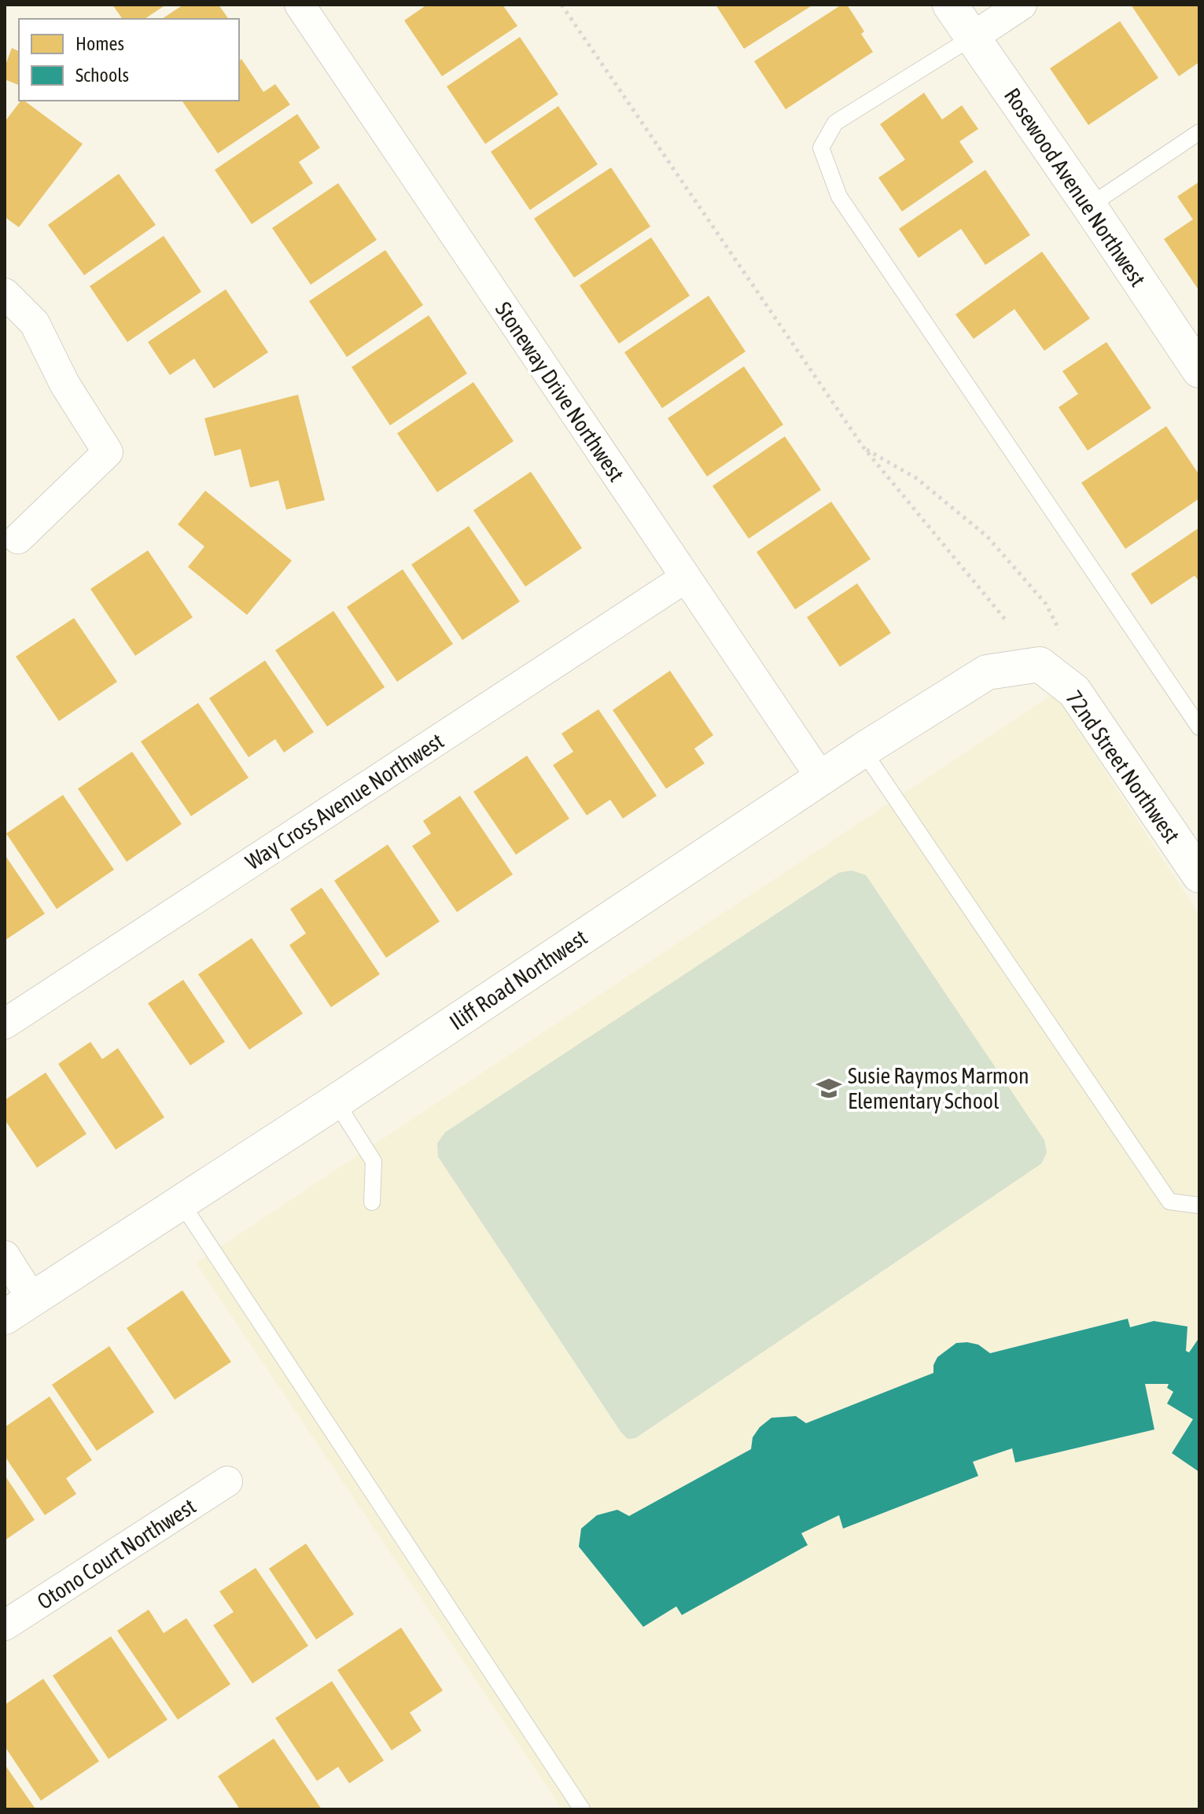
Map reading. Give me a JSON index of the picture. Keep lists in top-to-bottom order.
{
  "streets": {
    "street": [
      "Rosewood Avenue Northwest",
      "Stoneway Drive Northwest",
      "72nd Street Northwest",
      "Way Cross Avenue Northwest",
      "Iliff Road Northwest",
      "Otono Court Northwest"
    ]
  },
  "crossings": [
    ["Stoneway Drive Northwest", "Way Cross Avenue Northwest"],
    ["Stoneway Drive Northwest", "Iliff Road Northwest"],
    ["72nd Street Northwest", "Iliff Road Northwest"]
  ],
  "places": {
    "school or university": ["Susie Raymos Marmon Elementary School"]
  },
  "legend": ["Homes", "Schools"]
}
